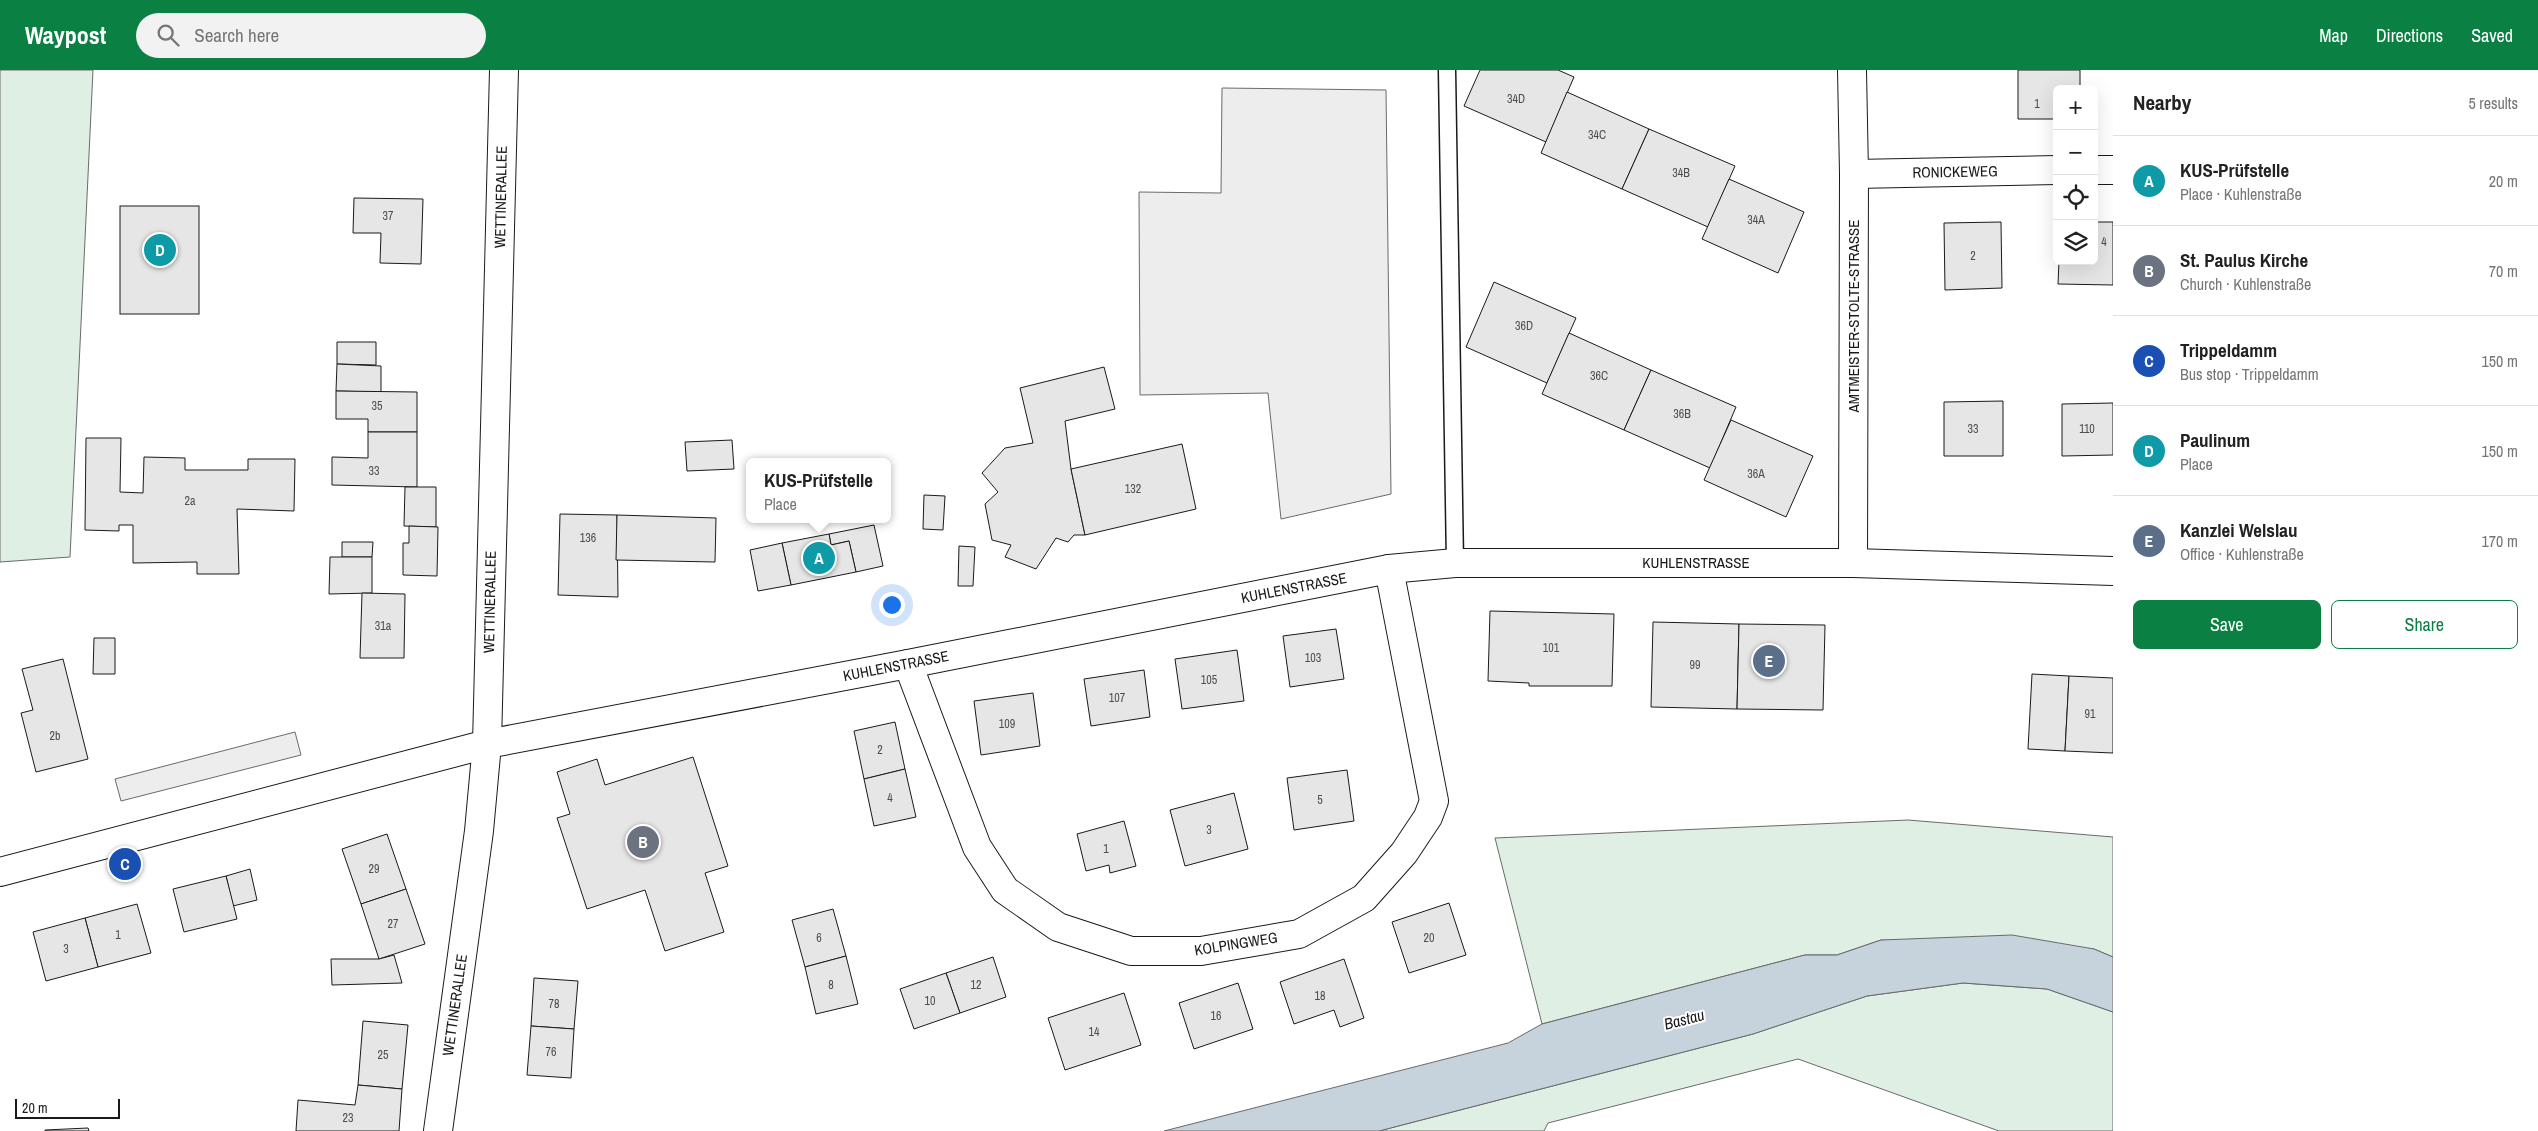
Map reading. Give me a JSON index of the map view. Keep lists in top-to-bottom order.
{
  "streets": {
    "street": [
      "RONICKEWEG",
      "WETTINERALLEE",
      "AMTMEISTER-STOLTE-STRASSE",
      "KUHLENSTRASSE",
      "KOLPINGWEG"
    ]
  },
  "crossings": [
    ["RONICKEWEG", "AMTMEISTER-STOLTE-STRASSE"],
    ["WETTINERALLEE", "KUHLENSTRASSE"],
    ["AMTMEISTER-STOLTE-STRASSE", "KUHLENSTRASSE"],
    ["KUHLENSTRASSE", "KOLPINGWEG"]
  ],
  "water": ["Bastau"],
  "house_numbers": [
    "34D",
    "1",
    "34C",
    "34B",
    "37",
    "34A",
    "4",
    "2",
    "36D",
    "36C",
    "35",
    "36B",
    "33",
    "110",
    "33",
    "36A",
    "132",
    "2a",
    "136",
    "31a",
    "101",
    "103",
    "99",
    "105",
    "107",
    "91",
    "109",
    "2b",
    "2",
    "4",
    "5",
    "3",
    "1",
    "29",
    "27",
    "1",
    "6",
    "20",
    "3",
    "8",
    "12",
    "18",
    "10",
    "78",
    "16",
    "14",
    "76",
    "25",
    "23"
  ],
  "scale_bar": "20 m",
  "page": {
    "header": "Waypost",
    "search": "Search here",
    "nav": ["Map", "Directions", "Saved"],
    "heading": ["Nearby", "5 results"],
    "map_buttons": ["+", "−"],
    "list": [
      {
        "mark": "A",
        "name": "KUS-Prüfstelle",
        "note": "Place · Kuhlenstraße",
        "value": "20 m"
      },
      {
        "mark": "B",
        "name": "St. Paulus Kirche",
        "note": "Church · Kuhlenstraße",
        "value": "70 m"
      },
      {
        "mark": "C",
        "name": "Trippeldamm",
        "note": "Bus stop · Trippeldamm",
        "value": "150 m"
      },
      {
        "mark": "D",
        "name": "Paulinum",
        "note": "Place",
        "value": "150 m"
      },
      {
        "mark": "E",
        "name": "Kanzlei Welslau",
        "note": "Office · Kuhlenstraße",
        "value": "170 m"
      }
    ],
    "pins": [
      "D",
      "A",
      "E",
      "B",
      "C"
    ],
    "popup": ["KUS-Prüfstelle", "Place"],
    "buttons": ["Save", "Share"],
    "scale": "20 m"
  }
}
